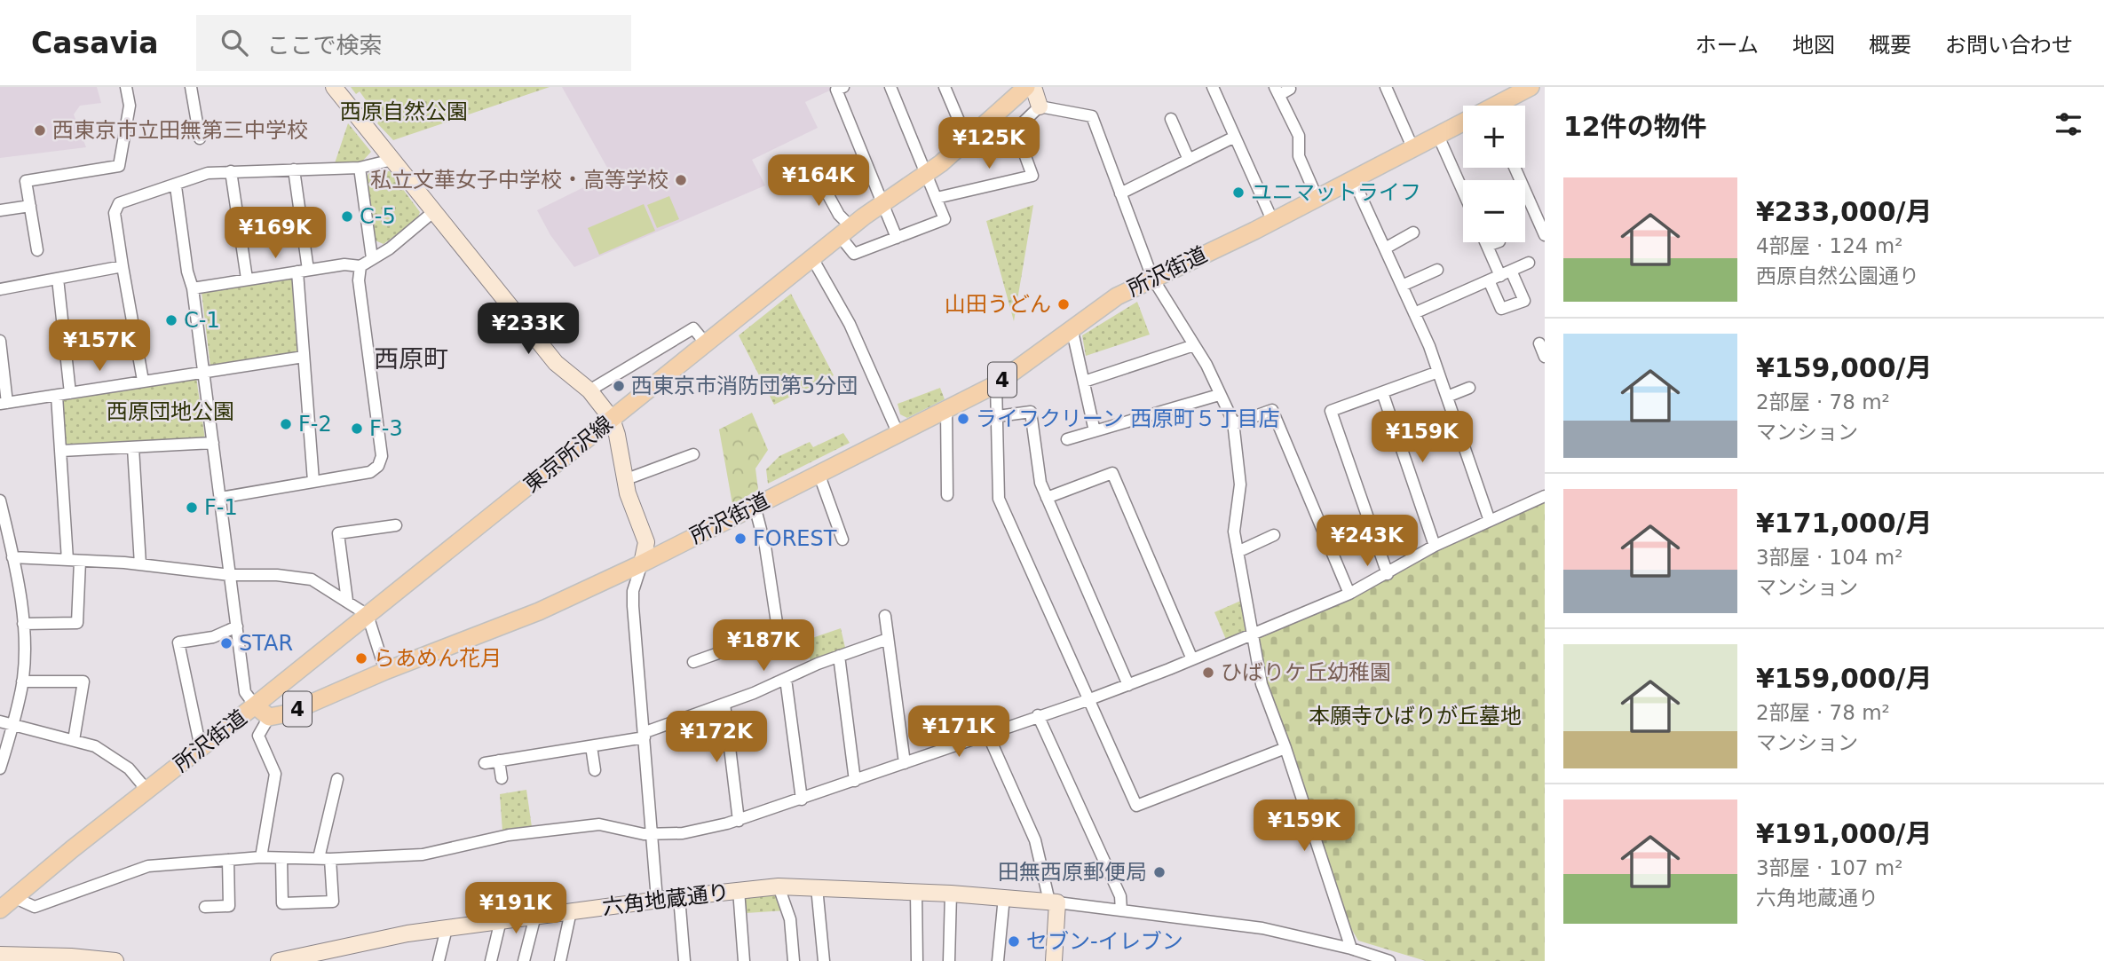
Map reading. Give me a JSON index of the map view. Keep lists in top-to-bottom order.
{
  "streets": {
    "main road": ["所沢街道", "4", "東京所沢線"],
    "street": ["六角地蔵通り"]
  },
  "crossings": [
    ["所沢街道", "東京所沢線"]
  ],
  "districts": ["西原町"],
  "parks": ["西原自然公園", "西原団地公園", "本願寺ひばりが丘墓地"],
  "places": [
    "西東京市立田無第三中学校",
    "私立文華女子中学校・高等学校",
    "ユニマットライフ",
    "C-5",
    "山田うどん",
    "C-1",
    "西東京市消防団第5分団",
    "ライフクリーン 西原町５丁目店",
    "F-2",
    "F-3",
    "F-1",
    "FOREST",
    "STAR",
    "らあめん花月",
    "ひばりケ丘幼稚園",
    "田無西原郵便局",
    "セブン-イレブン"
  ],
  "page": {
    "header": "Casavia",
    "search": "ここで検索",
    "nav": [
      "ホーム",
      "地図",
      "概要",
      "お問い合わせ"
    ],
    "heading": "12件の物件",
    "map_buttons": ["+", "−"],
    "price": [
      "¥125K",
      "¥164K",
      "¥169K",
      "¥233K",
      "¥157K",
      "¥159K",
      "¥243K",
      "¥187K",
      "¥171K",
      "¥172K",
      "¥159K",
      "¥191K"
    ],
    "list": [
      {
        "name": "¥233,000/月",
        "note": "4部屋 · 124 m² · 西原自然公園通り"
      },
      {
        "name": "¥159,000/月",
        "note": "2部屋 · 78 m² · マンション"
      },
      {
        "name": "¥171,000/月",
        "note": "3部屋 · 104 m² · マンション"
      },
      {
        "name": "¥159,000/月",
        "note": "2部屋 · 78 m² · マンション"
      },
      {
        "name": "¥191,000/月",
        "note": "3部屋 · 107 m² · 六角地蔵通り"
      }
    ]
  }
}
